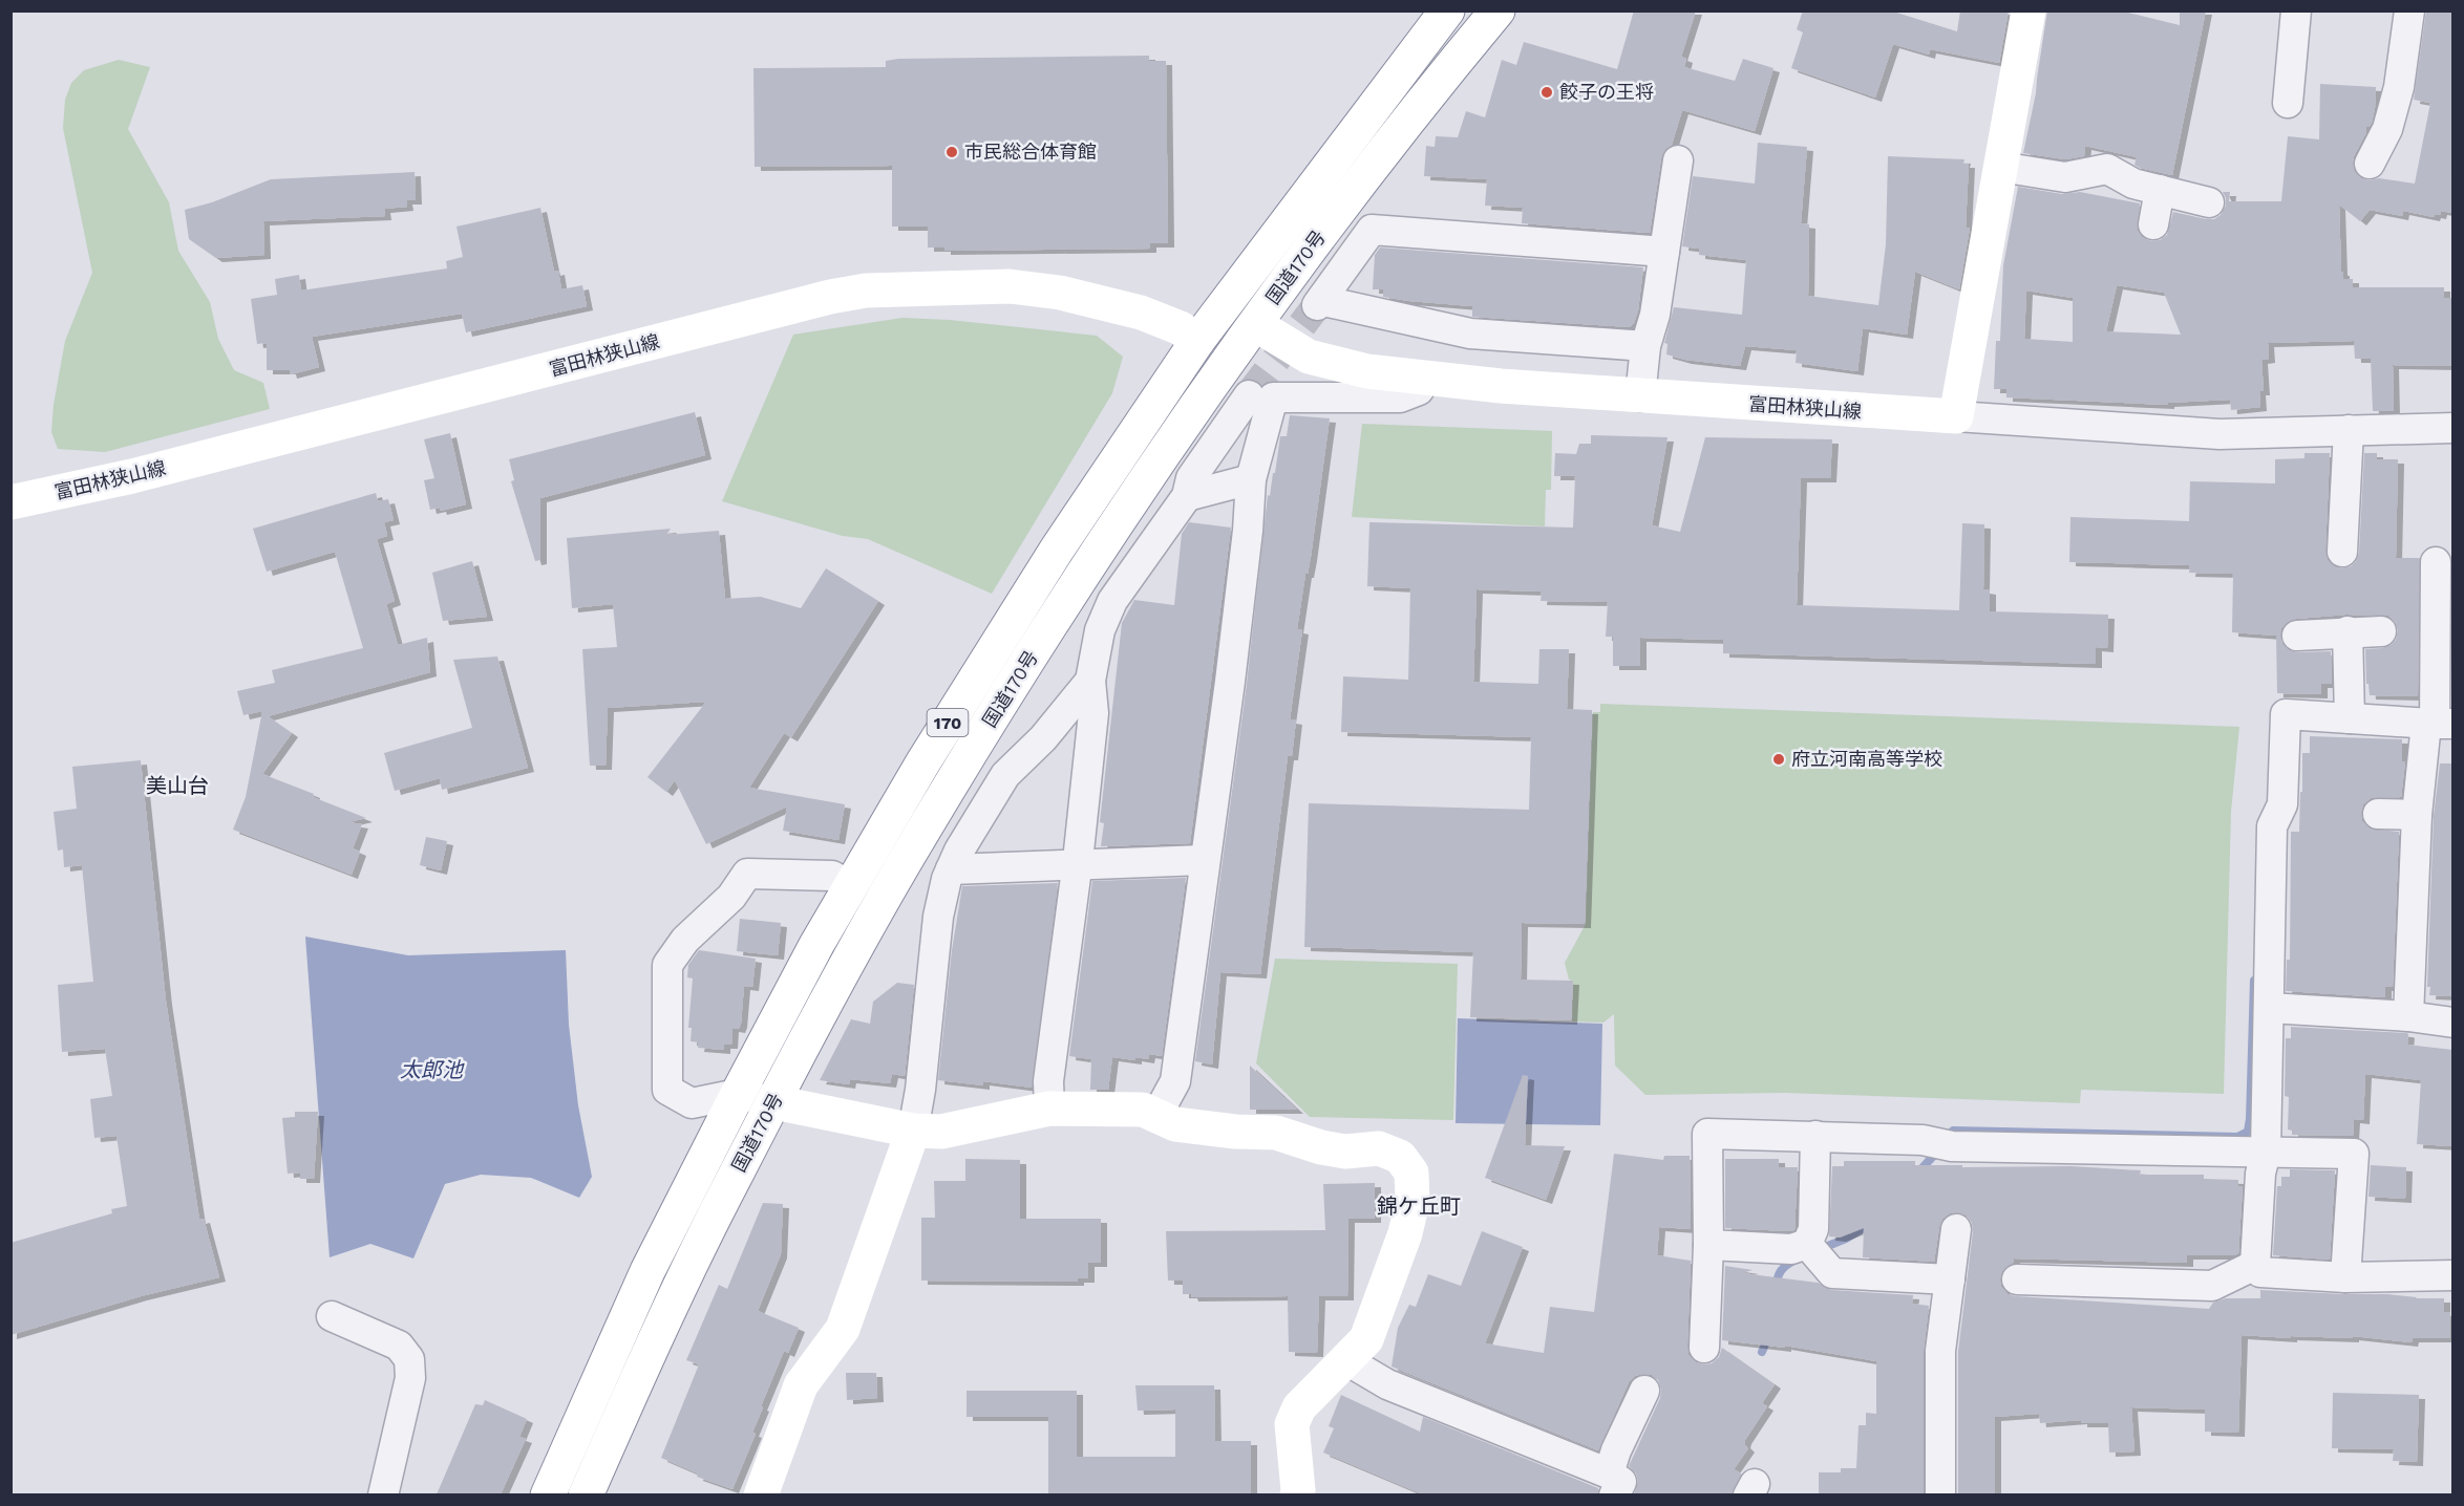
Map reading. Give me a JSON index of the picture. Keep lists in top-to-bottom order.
{
  "streets": {
    "main road": ["国道170号", "富田林狭山線", "170"]
  },
  "crossings": [
    ["国道170号", "富田林狭山線"]
  ],
  "districts": ["美山台", "錦ケ丘町"],
  "water": ["太郎池"],
  "places": ["餃子の王将", "市民総合体育館", "府立河南高等学校"]
}
